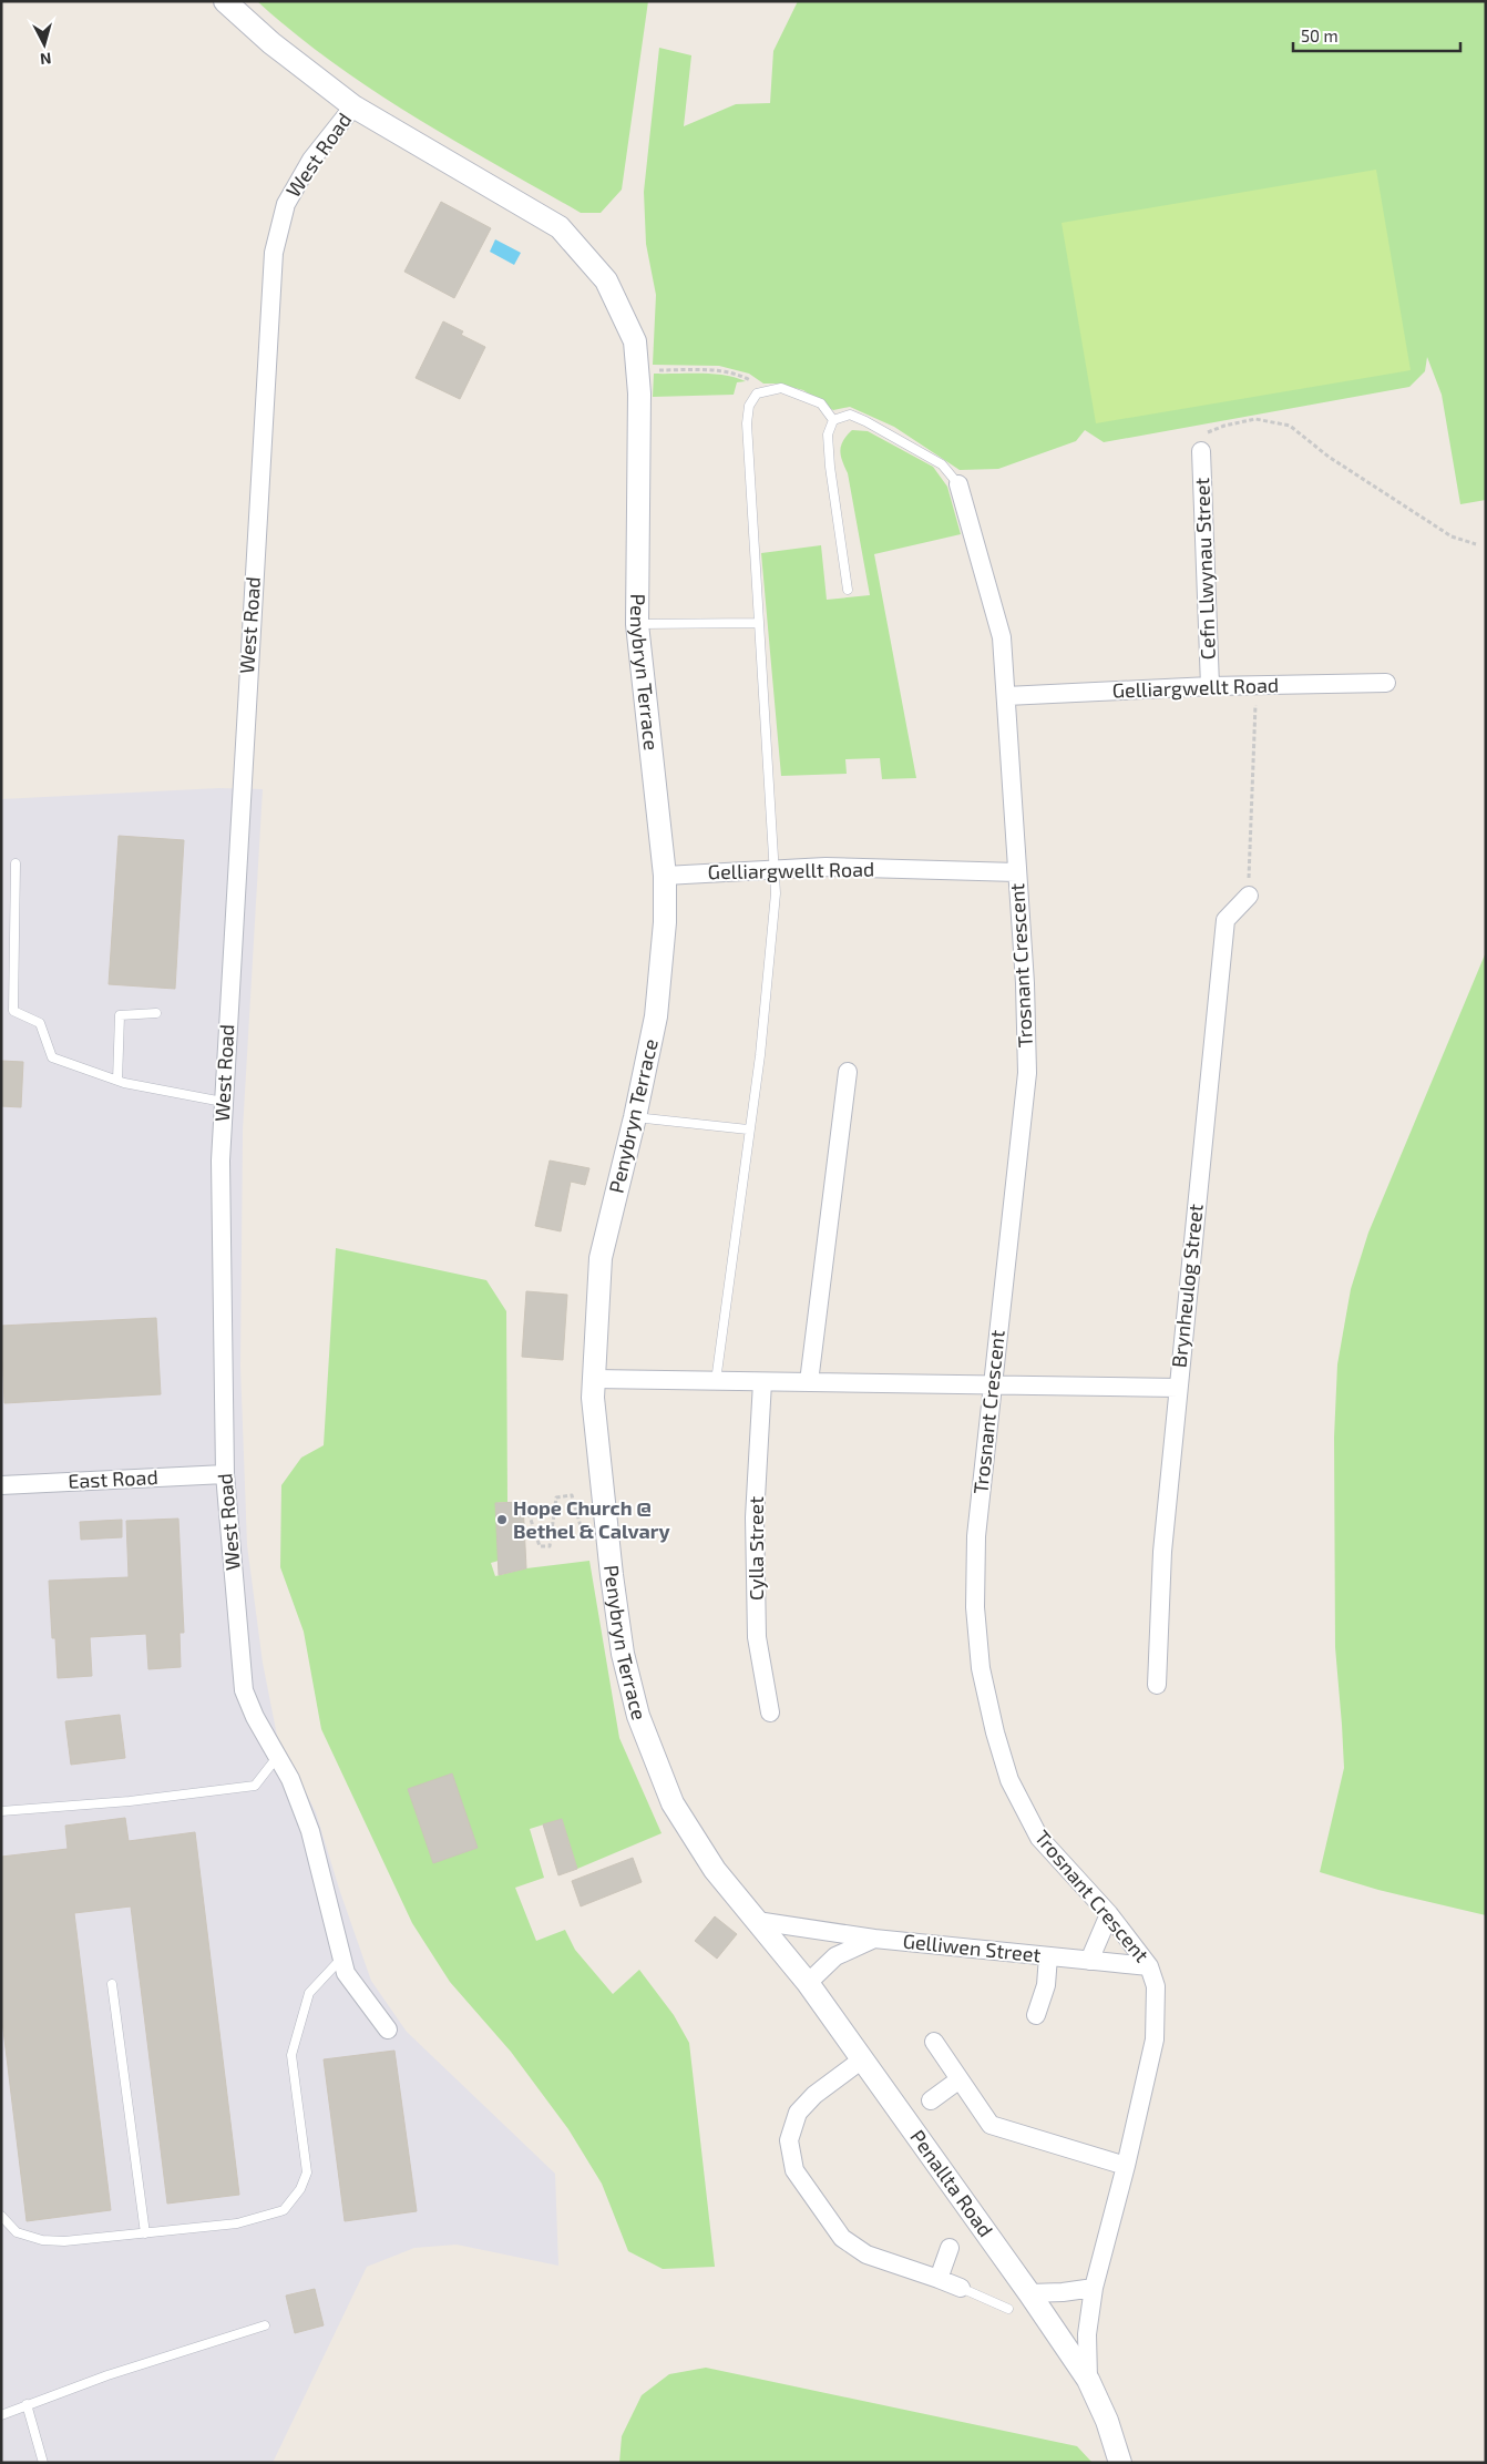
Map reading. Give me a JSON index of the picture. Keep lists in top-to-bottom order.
{
  "streets": {
    "street": [
      "West Road",
      "Cefn Llwynau Street",
      "Penybryn Terrace",
      "Gelliargwellt Road",
      "Trosnant Crescent",
      "Brynheulog Street",
      "East Road",
      "Cylla Street",
      "Gelliwen Street",
      "Penallta Road"
    ]
  },
  "crossings": [
    ["West Road", "Penybryn Terrace"],
    ["West Road", "East Road"],
    ["Cefn Llwynau Street", "Gelliargwellt Road"],
    ["Penybryn Terrace", "Gelliargwellt Road"],
    ["Penybryn Terrace", "Penallta Road"],
    ["Gelliargwellt Road", "Trosnant Crescent"],
    ["Trosnant Crescent", "Gelliwen Street"],
    ["Trosnant Crescent", "Penallta Road"],
    ["Gelliwen Street", "Penallta Road"]
  ],
  "places": ["Hope Church @ Bethel & Calvary"],
  "scale_bar": "50 m",
  "north": "bottom"
}
